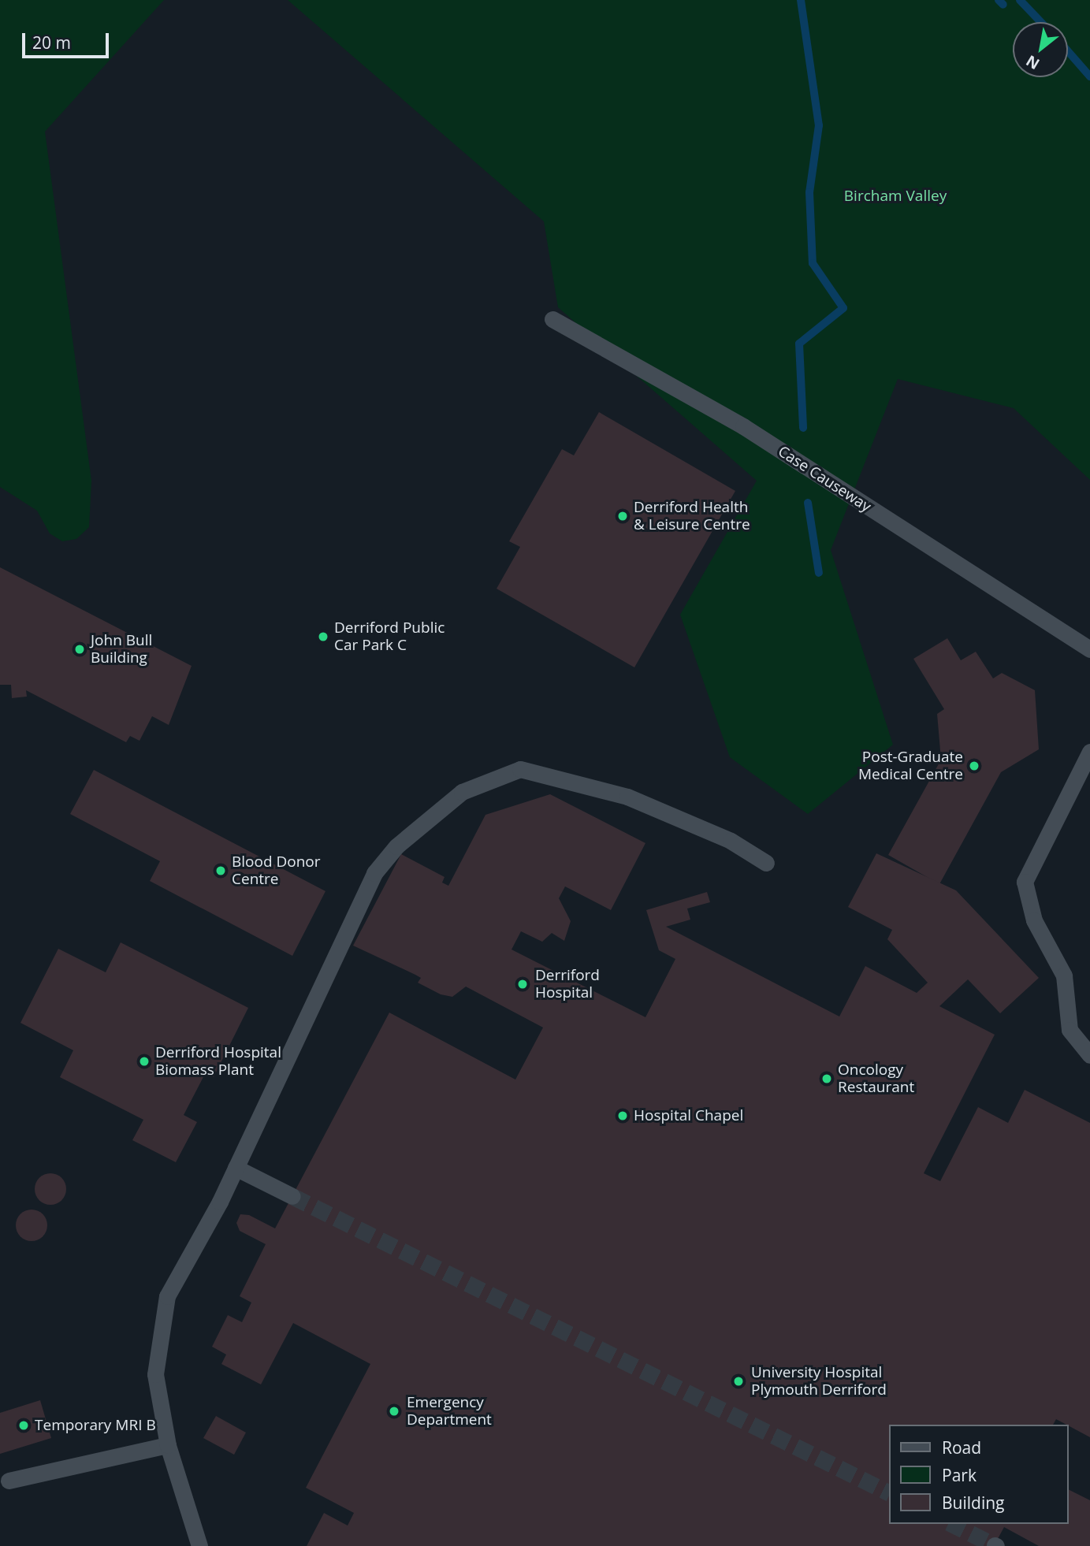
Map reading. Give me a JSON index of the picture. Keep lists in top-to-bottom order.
{
  "streets": {
    "street": ["Case Causeway"]
  },
  "parks": ["Bircham Valley"],
  "places": [
    "Derriford Health & Leisure Centre",
    "Derriford Public Car Park C",
    "John Bull Building",
    "Post-Graduate Medical Centre",
    "Blood Donor Centre",
    "Derriford Hospital",
    "Derriford Hospital Biomass Plant",
    "Oncology Restaurant",
    "Hospital Chapel",
    "University Hospital Plymouth Derriford",
    "Emergency Department",
    "Temporary MRI B"
  ],
  "legend": ["Road", "Park", "Building"],
  "scale_bar": "20 m",
  "north": "bottom left"
}
